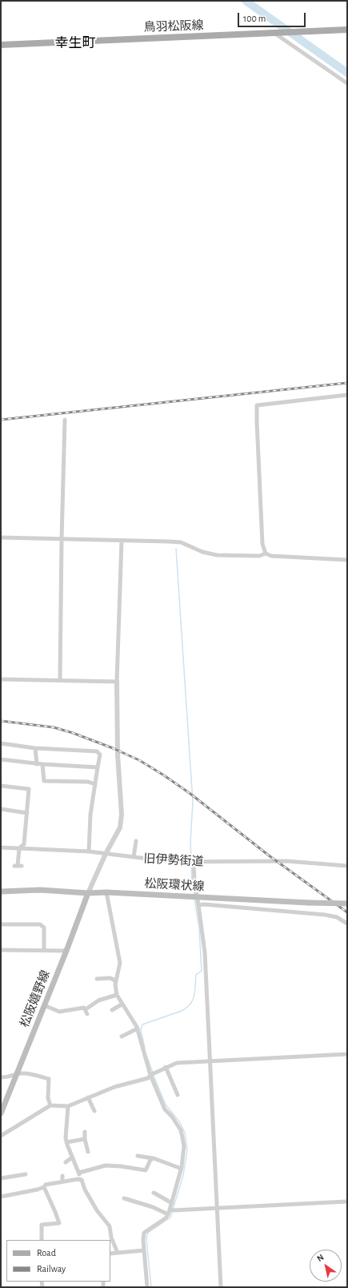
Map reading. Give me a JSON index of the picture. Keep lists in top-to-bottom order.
{
  "streets": {
    "main road": ["鳥羽松阪線", "松阪環状線", "松阪嬉野線"],
    "street": ["旧伊勢街道"]
  },
  "crossings": [
    ["松阪環状線", "松阪嬉野線"]
  ],
  "districts": ["幸生町"],
  "legend": ["Road", "Railway"],
  "scale_bar": "100 m",
  "north": "top left"
}
